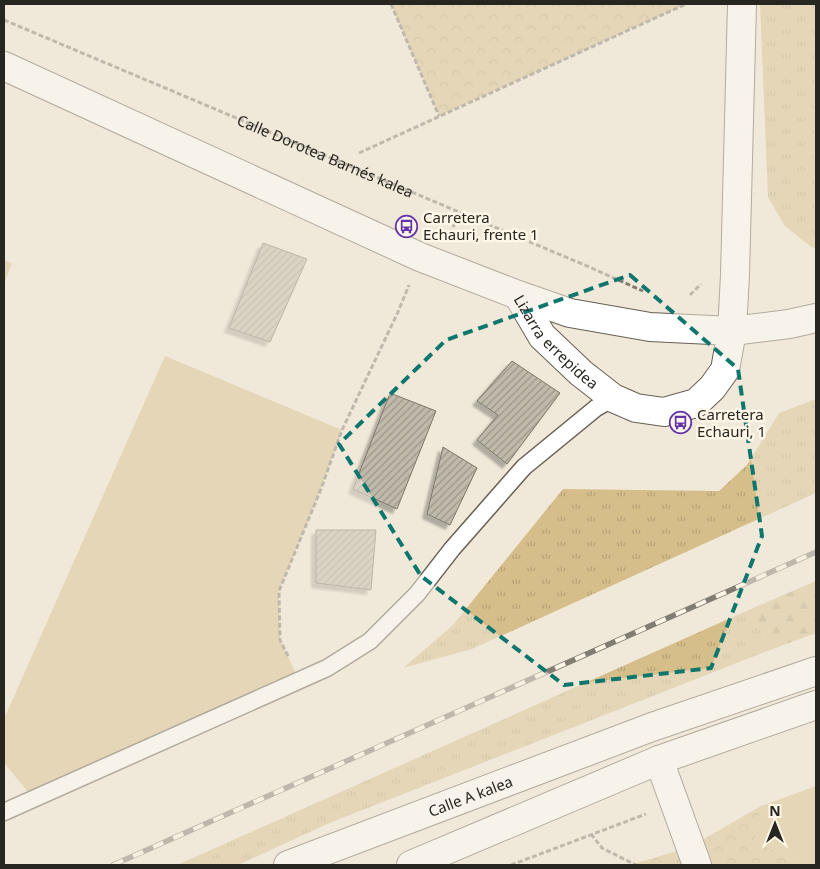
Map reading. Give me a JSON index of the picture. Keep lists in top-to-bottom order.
{
  "streets": {
    "street": ["Lizarra errepidea", "Calle A kalea"],
    "path": ["Calle Dorotea Barnés kalea"]
  },
  "places": {
    "bus stop": ["Carretera Echauri, frente 1", "Carretera Echauri, 1"]
  },
  "north": "top"
}
